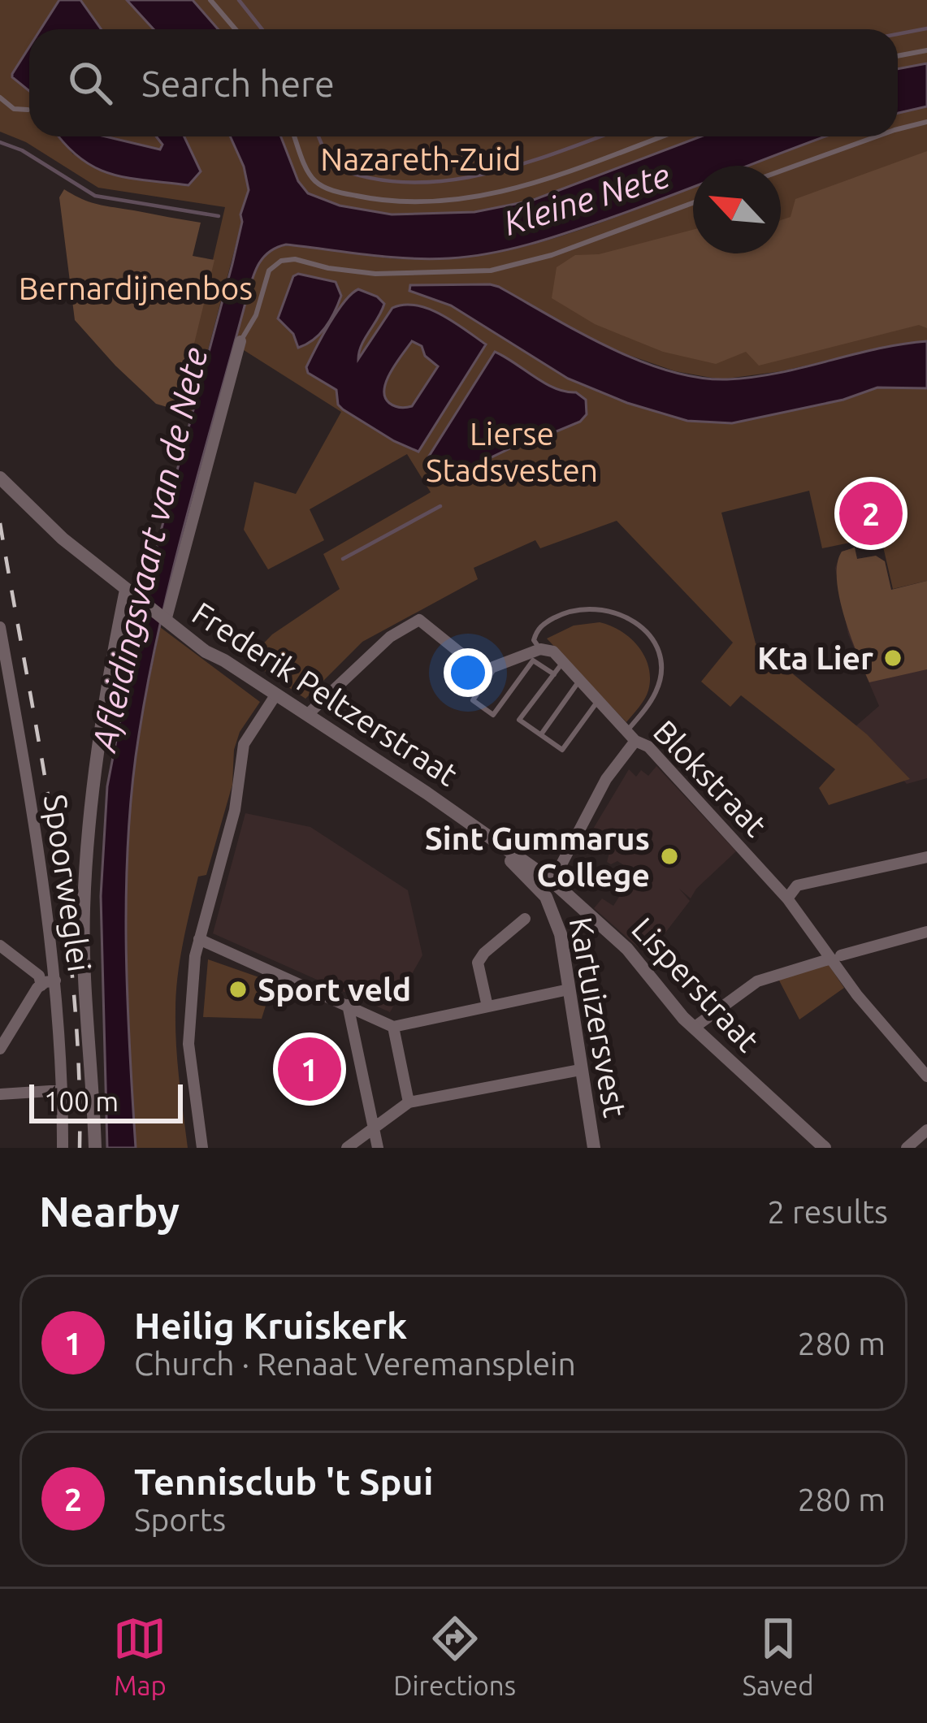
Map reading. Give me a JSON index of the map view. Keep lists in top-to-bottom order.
{
  "streets": {
    "street": [
      "Frederik Peltzerstraat",
      "Blokstraat",
      "Spoorweglei",
      "Lisperstraat",
      "Kartuizersvest"
    ]
  },
  "crossings": [
    ["Frederik Peltzerstraat", "Lisperstraat"],
    ["Frederik Peltzerstraat", "Kartuizersvest"]
  ],
  "water": ["Kleine Nete", "Afleidingsvaart van de Nete"],
  "parks": ["Nazareth-Zuid", "Bernardijnenbos", "Lierse Stadsvesten"],
  "places": ["Kta Lier", "Sint Gummarus College", "Sport veld"],
  "scale_bar": "100 m",
  "north": "top left",
  "page": {
    "search": "Search here",
    "pins": ["2", "1"],
    "scale": "100 m",
    "heading": ["Nearby", "2 results"],
    "list": [
      {
        "mark": "1",
        "name": "Heilig Kruiskerk",
        "note": "Church · Renaat Veremansplein",
        "value": "280 m"
      },
      {
        "mark": "2",
        "name": "Tennisclub 't Spui",
        "note": "Sports",
        "value": "280 m"
      }
    ],
    "nav": ["Map", "Directions", "Saved"]
  }
}
